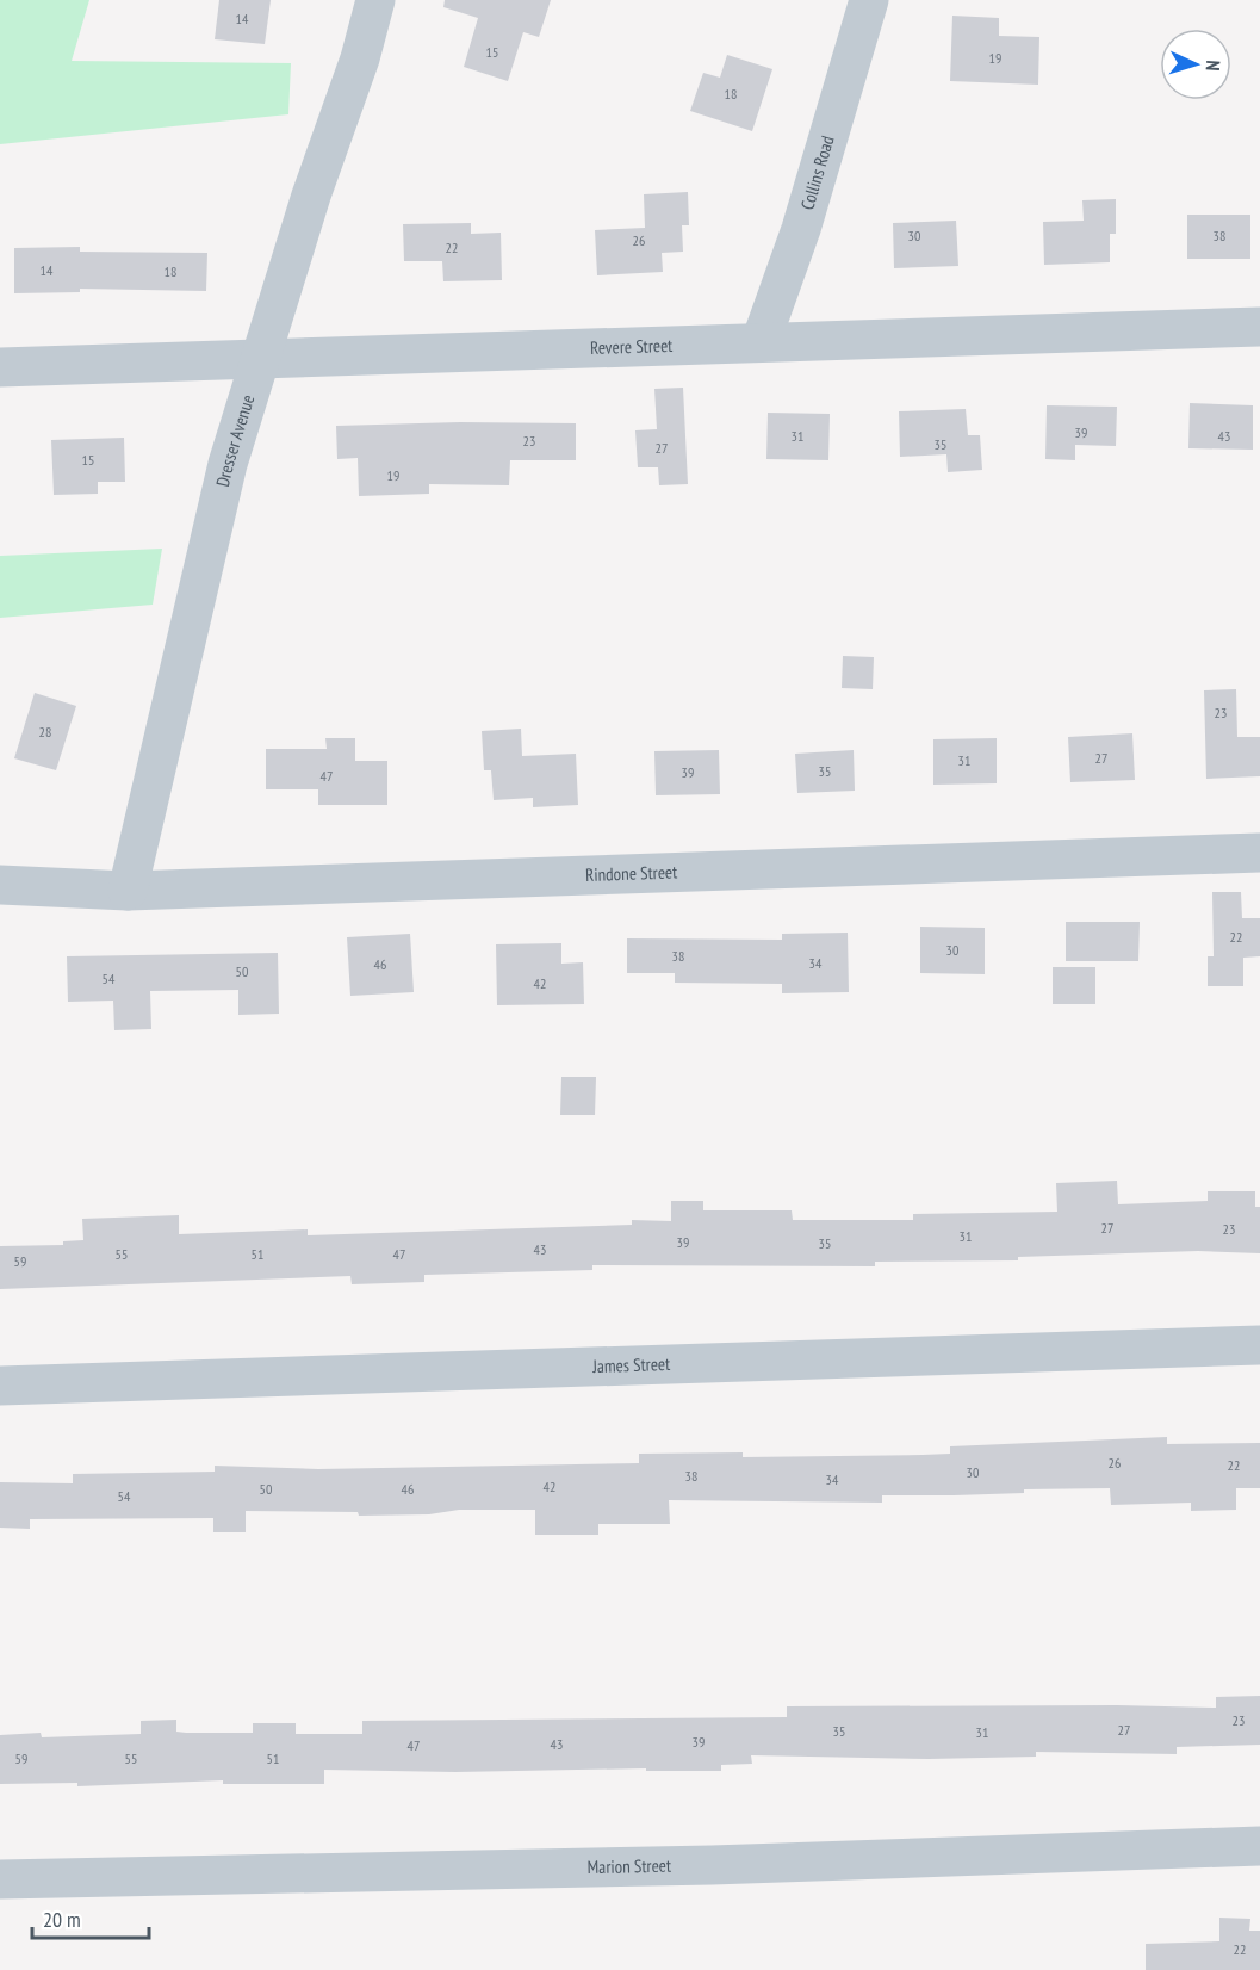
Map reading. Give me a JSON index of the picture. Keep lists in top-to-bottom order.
{
  "streets": {
    "street": [
      "Collins Road",
      "Revere Street",
      "Dresser Avenue",
      "Rindone Street",
      "James Street",
      "Marion Street"
    ]
  },
  "crossings": [
    ["Collins Road", "Revere Street"],
    ["Revere Street", "Dresser Avenue"],
    ["Dresser Avenue", "Rindone Street"]
  ],
  "house_numbers": [
    "14",
    "15",
    "19",
    "18",
    "30",
    "38",
    "26",
    "22",
    "14",
    "18",
    "39",
    "31",
    "43",
    "23",
    "35",
    "27",
    "15",
    "19",
    "23",
    "28",
    "27",
    "31",
    "35",
    "39",
    "47",
    "22",
    "30",
    "38",
    "34",
    "46",
    "50",
    "54",
    "42",
    "27",
    "23",
    "31",
    "39",
    "35",
    "43",
    "55",
    "51",
    "47",
    "59",
    "26",
    "22",
    "30",
    "38",
    "34",
    "42",
    "50",
    "46",
    "54",
    "23",
    "27",
    "35",
    "31",
    "39",
    "43",
    "47",
    "59",
    "55",
    "51",
    "22"
  ],
  "scale_bar": "20 m",
  "north": "right"
}
